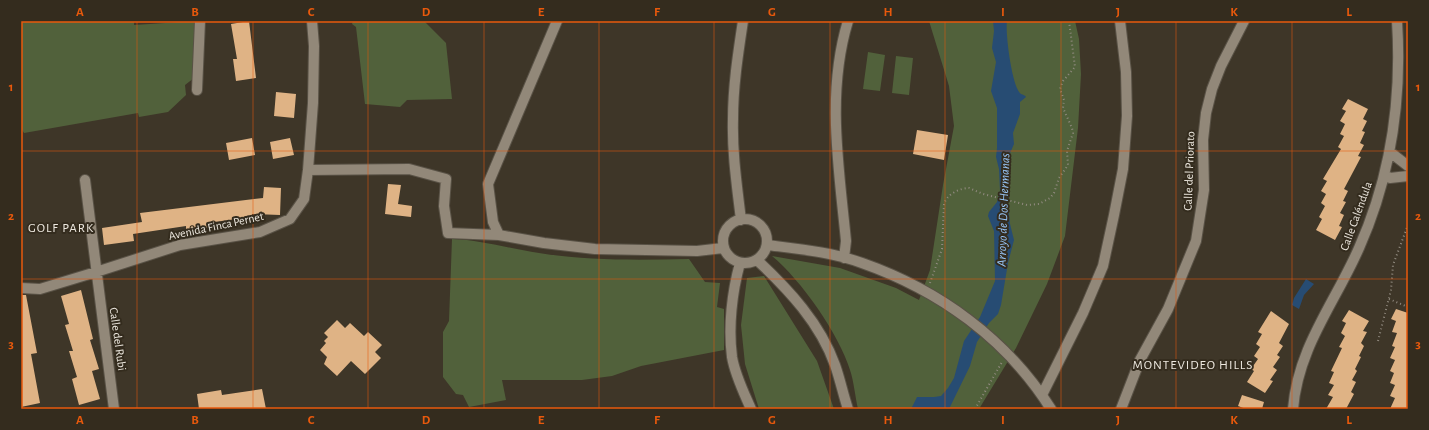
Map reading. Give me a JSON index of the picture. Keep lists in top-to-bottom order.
{
  "streets": {
    "street": [
      "Calle del Priorato",
      "Calle Caléndula",
      "Avenida Finca Pernet",
      "Calle del Rubi"
    ]
  },
  "crossings": [
    ["Avenida Finca Pernet", "Calle del Rubi"]
  ],
  "districts": ["GOLF PARK", "MONTEVIDEO HILLS"],
  "water": ["Arroyo de Dos Hermanas"],
  "grid": {
    "columns": [
      "A",
      "B",
      "C",
      "D",
      "E",
      "F",
      "G",
      "H",
      "I",
      "J",
      "K",
      "L"
    ],
    "rows": ["1", "2", "3"]
  }
}
